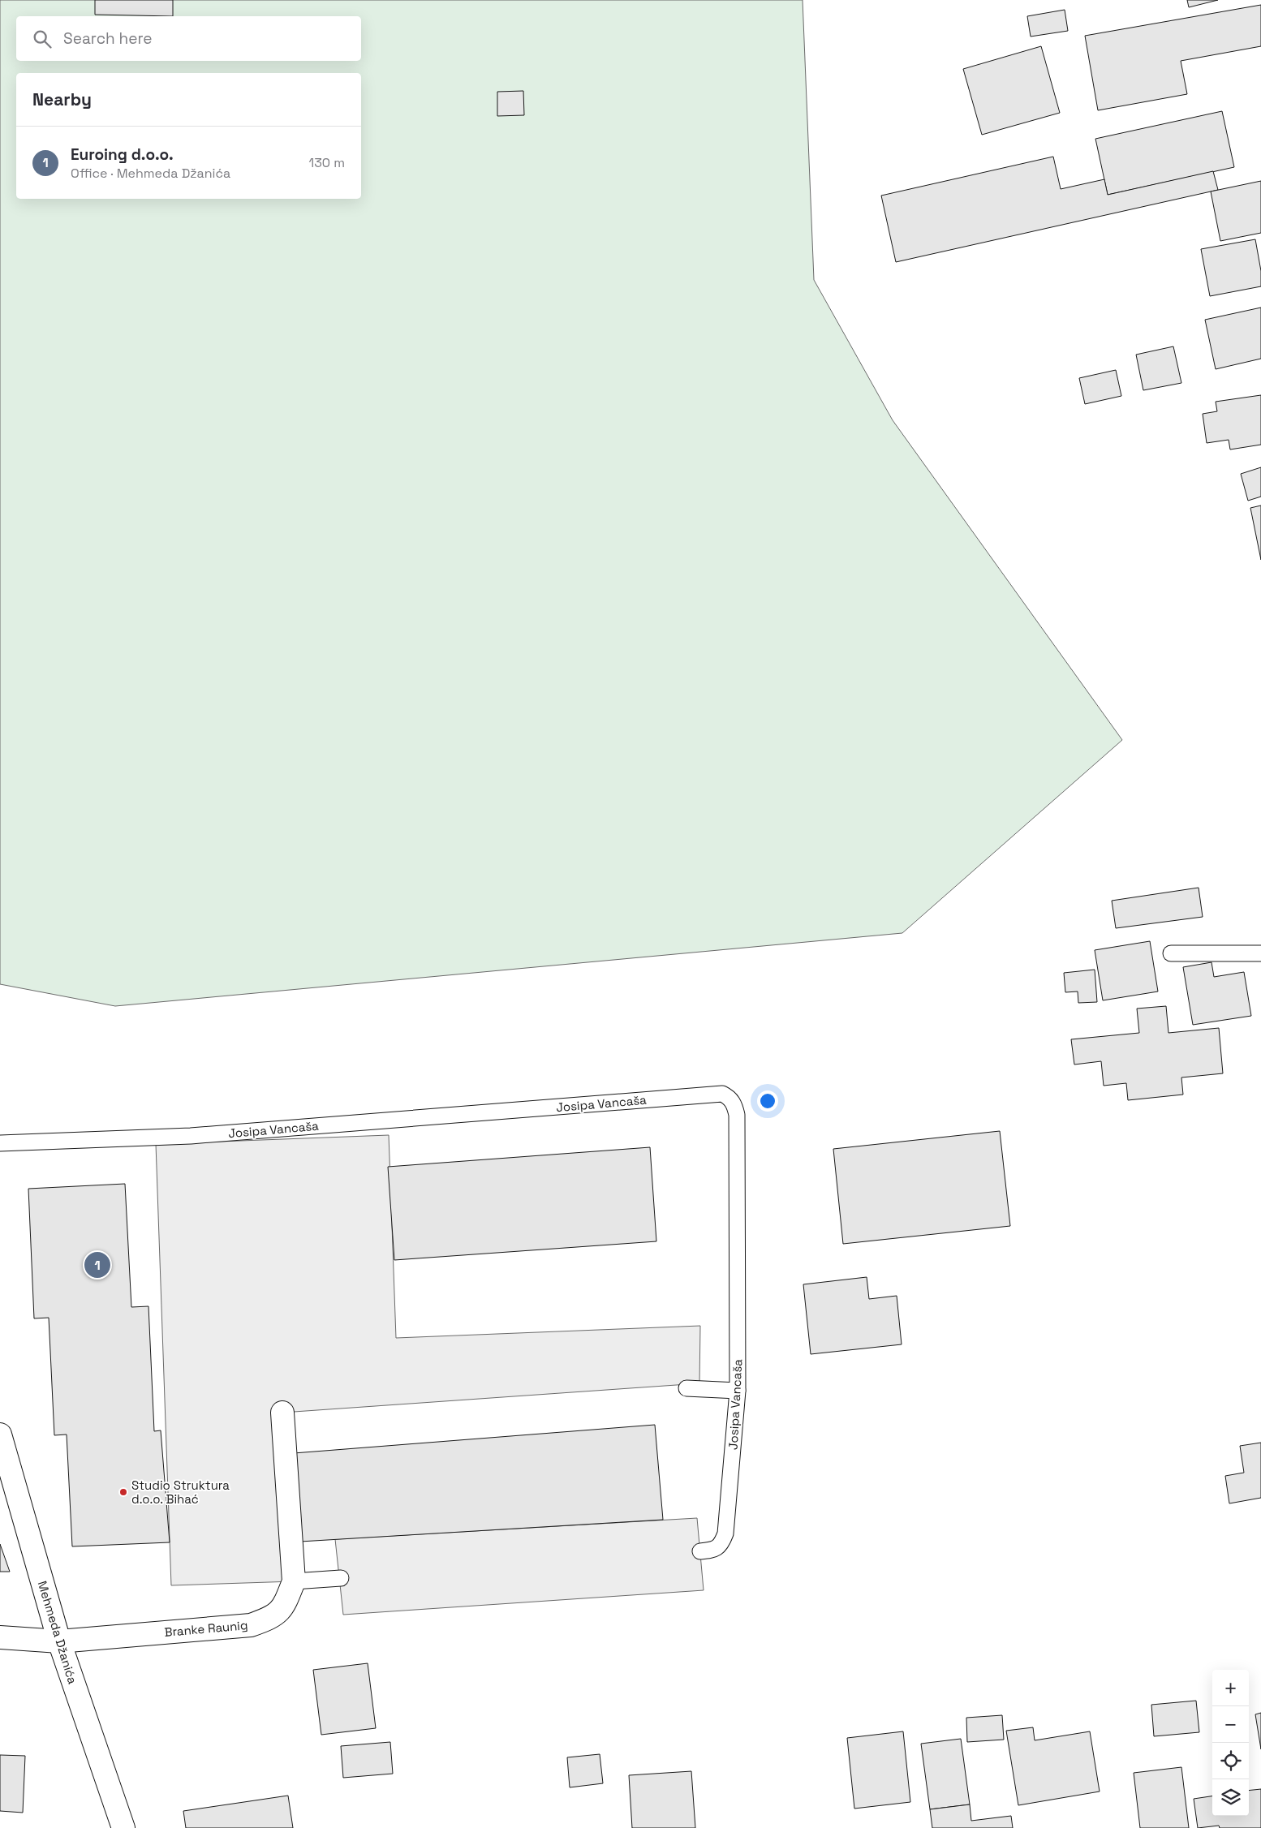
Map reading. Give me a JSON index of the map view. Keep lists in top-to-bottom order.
{
  "streets": {
    "street": ["Branke Raunig", "Mehmeda Džanića"],
    "lane": ["Josipa Vancaša"]
  },
  "crossings": [
    ["Branke Raunig", "Mehmeda Džanića"]
  ],
  "places": ["Studio Struktura d.o.o. Bihać"],
  "page": {
    "search": "Search here",
    "heading": "Nearby",
    "list": [
      {
        "mark": "1",
        "name": "Euroing d.o.o.",
        "note": "Office · Mehmeda Džanića",
        "value": "130 m"
      }
    ],
    "pins": "1",
    "map_buttons": ["+", "−"]
  }
}
